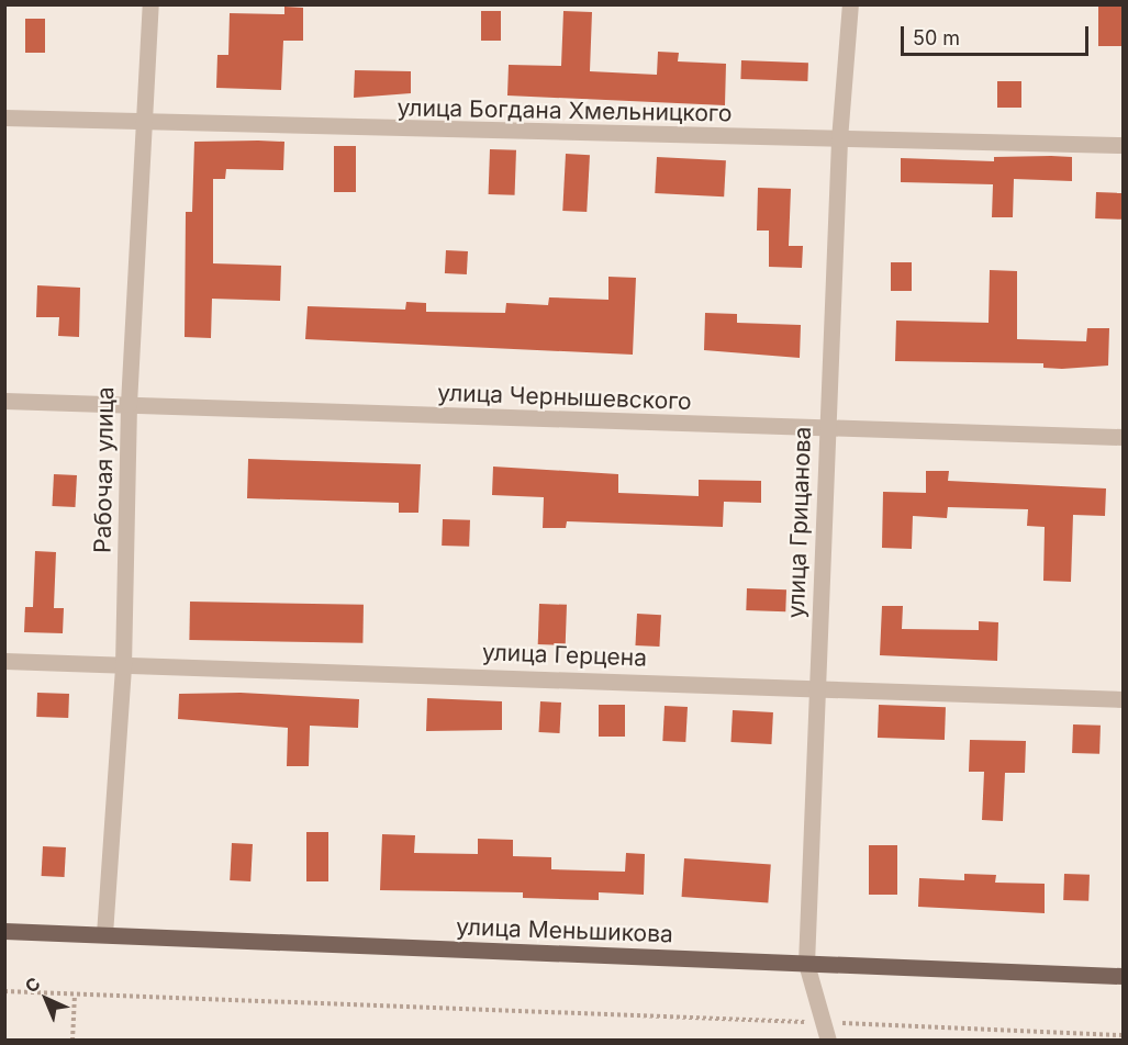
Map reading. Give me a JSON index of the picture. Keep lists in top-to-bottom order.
{
  "streets": {
    "main road": ["улица Меньшикова"],
    "street": [
      "улица Богдана Хмельницкого",
      "улица Чернышевского",
      "Рабочая улица",
      "улица Грицанова",
      "улица Герцена"
    ]
  },
  "crossings": [
    ["улица Богдана Хмельницкого", "Рабочая улица"],
    ["улица Богдана Хмельницкого", "улица Грицанова"],
    ["улица Чернышевского", "Рабочая улица"],
    ["улица Чернышевского", "улица Грицанова"],
    ["Рабочая улица", "улица Герцена"],
    ["Рабочая улица", "улица Меньшикова"],
    ["улица Грицанова", "улица Герцена"],
    ["улица Грицанова", "улица Меньшикова"]
  ],
  "scale_bar": "50 m",
  "north": "top left"
}
